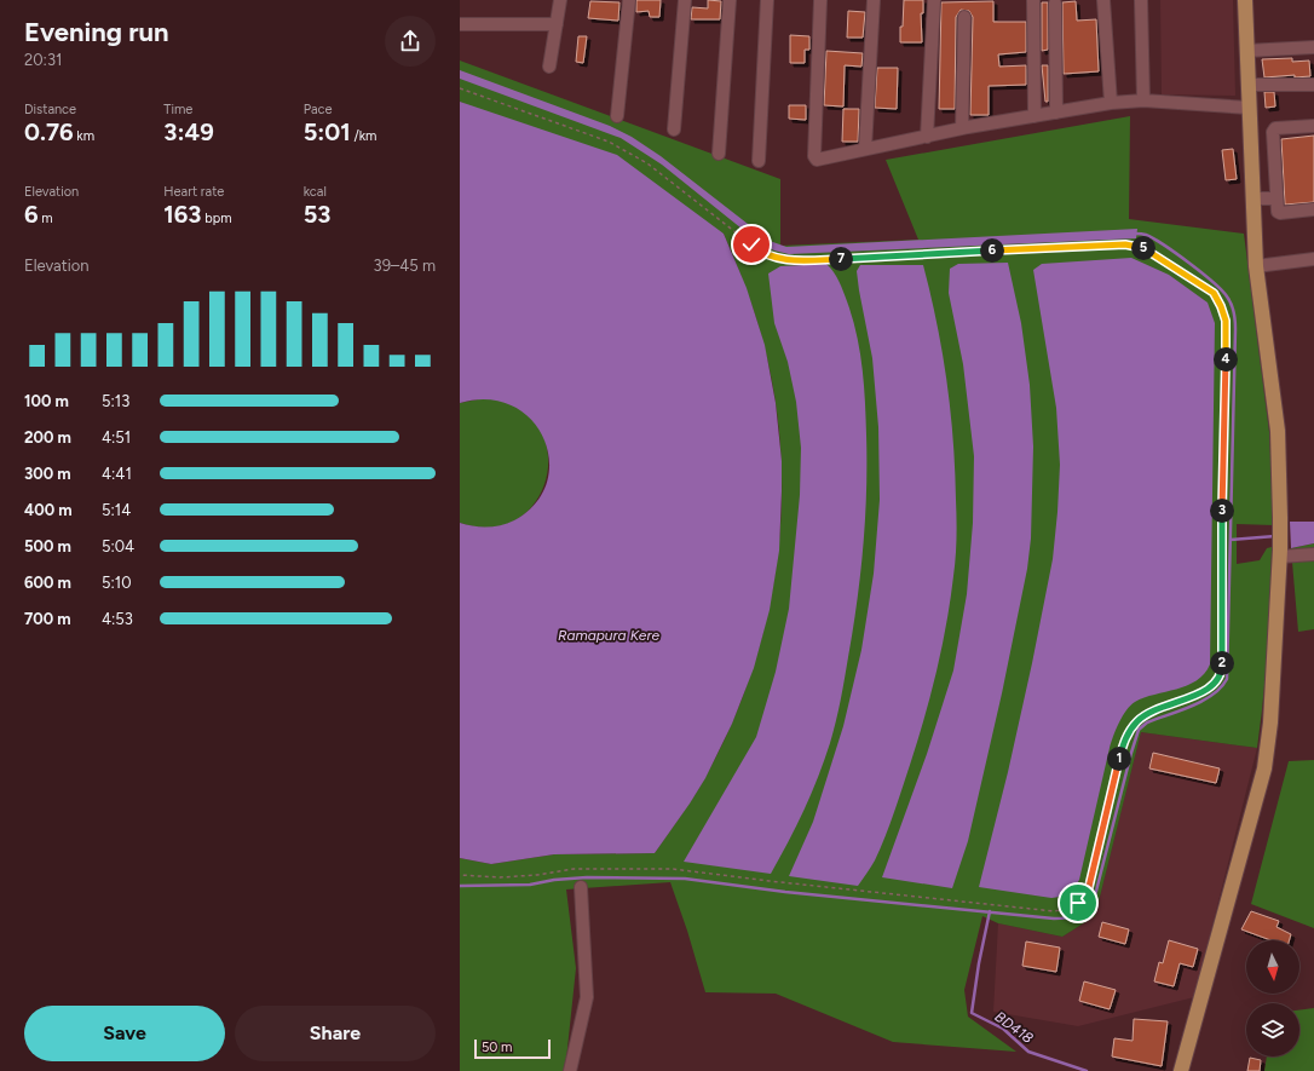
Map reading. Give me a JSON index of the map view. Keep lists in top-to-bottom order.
{
  "water": ["Ramapura Kere", "BD418"],
  "scale_bar": "50 m",
  "north": "bottom",
  "page": {
    "heading": ["Evening run", "20:31"],
    "stats": [
      ["Distance", "0.76 km"],
      ["Time", "3:49"],
      ["Pace", "5:01 /km"],
      ["Elevation", "6 m"],
      ["Heart rate", "163 bpm"],
      ["kcal", "53"]
    ],
    "pins": [
      "5",
      "6",
      "7",
      "4",
      "3",
      "2",
      "1"
    ],
    "chart": ["Elevation", "39–45 m"],
    "list": [
      {
        "name": "100 m",
        "note": "5:13"
      },
      {
        "name": "200 m",
        "note": "4:51"
      },
      {
        "name": "300 m",
        "note": "4:41"
      },
      {
        "name": "400 m",
        "note": "5:14"
      },
      {
        "name": "500 m",
        "note": "5:04"
      },
      {
        "name": "600 m",
        "note": "5:10"
      },
      {
        "name": "700 m",
        "note": "4:53"
      }
    ],
    "buttons": ["Save", "Share"],
    "scale": "50 m"
  }
}
